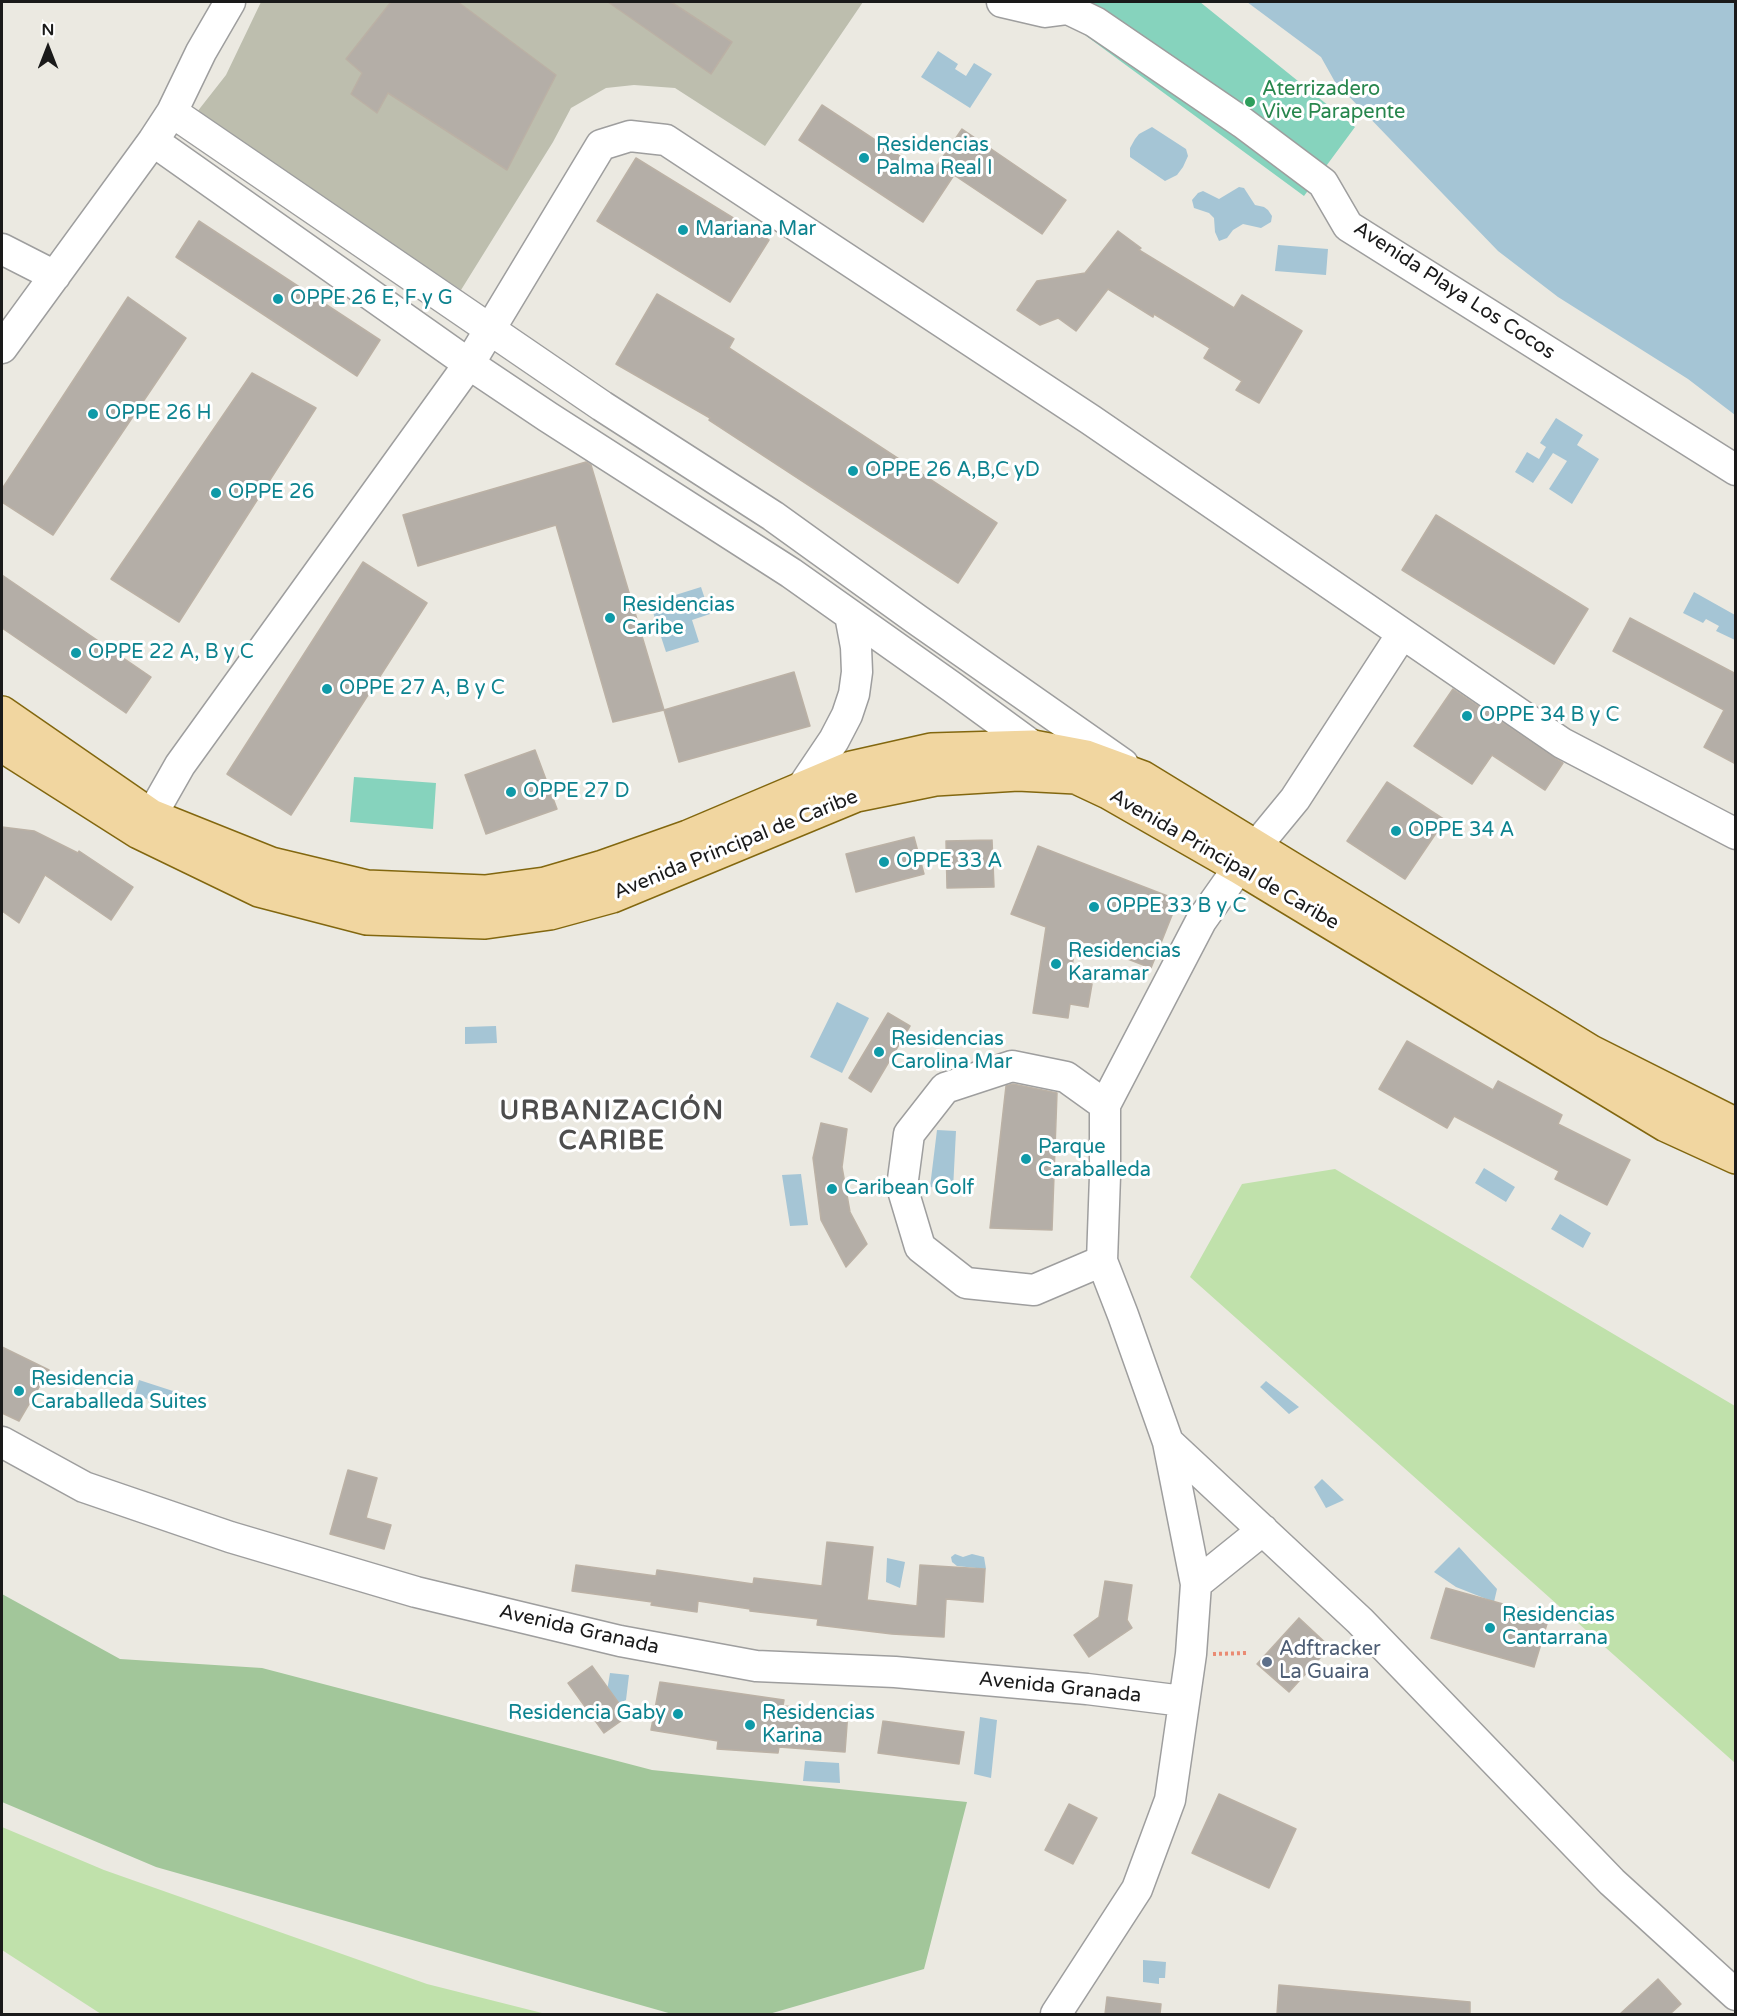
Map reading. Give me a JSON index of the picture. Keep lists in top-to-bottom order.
{
  "streets": {
    "main road": ["Avenida Principal de Caribe"],
    "street": ["Avenida Playa Los Cocos", "Avenida Granada"]
  },
  "districts": ["URBANIZACIÓN CARIBE"],
  "places": [
    "Aterrizadero Vive Parapente",
    "Residencias Palma Real I",
    "Mariana Mar",
    "OPPE 26 E, F y G",
    "OPPE 26 H",
    "OPPE 26 A,B,C yD",
    "OPPE 26",
    "Residencias Caribe",
    "OPPE 22 A, B y C",
    "OPPE 27 A, B y C",
    "OPPE 34 B y C",
    "OPPE 27 D",
    "OPPE 34 A",
    "OPPE 33 A",
    "OPPE 33 B y C",
    "Residencias Karamar",
    "Residencias Carolina Mar",
    "Parque Caraballeda",
    "Caribean Golf",
    "Residencia Caraballeda Suites",
    "Residencias Cantarrana",
    "Adftracker La Guaira",
    "Residencia Gaby",
    "Residencias Karina"
  ],
  "north": "top"
}
